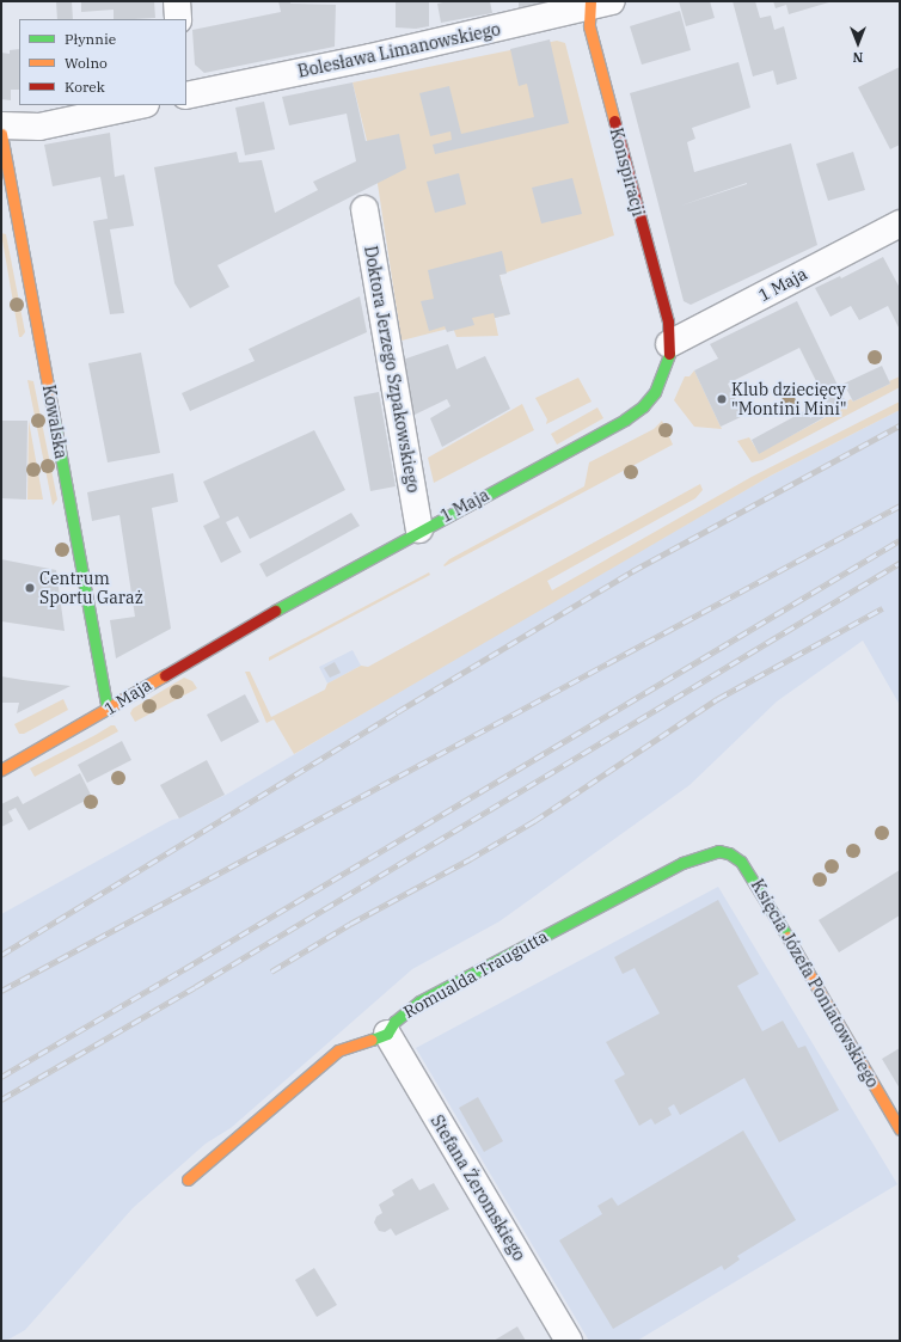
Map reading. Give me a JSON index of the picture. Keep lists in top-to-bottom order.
{
  "streets": {
    "street": [
      "Bolesława Limanowskiego",
      "Konspiracji",
      "1 Maja",
      "Doktora Jerzego Szpakowskiego",
      "Kowalska",
      "Romualda Traugutta",
      "Księcia Józefa Poniatowskiego",
      "Stefana Żeromskiego"
    ]
  },
  "crossings": [
    ["Bolesława Limanowskiego", "Konspiracji"],
    ["Konspiracji", "1 Maja"],
    ["1 Maja", "Doktora Jerzego Szpakowskiego"],
    ["1 Maja", "Kowalska"],
    ["Romualda Traugutta", "Księcia Józefa Poniatowskiego"],
    ["Romualda Traugutta", "Stefana Żeromskiego"]
  ],
  "places": ["Klub dziecięcy \"Montini Mini\"", "Centrum Sportu Garaż"],
  "legend": ["Płynnie", "Wolno", "Korek"],
  "north": "bottom"
}
